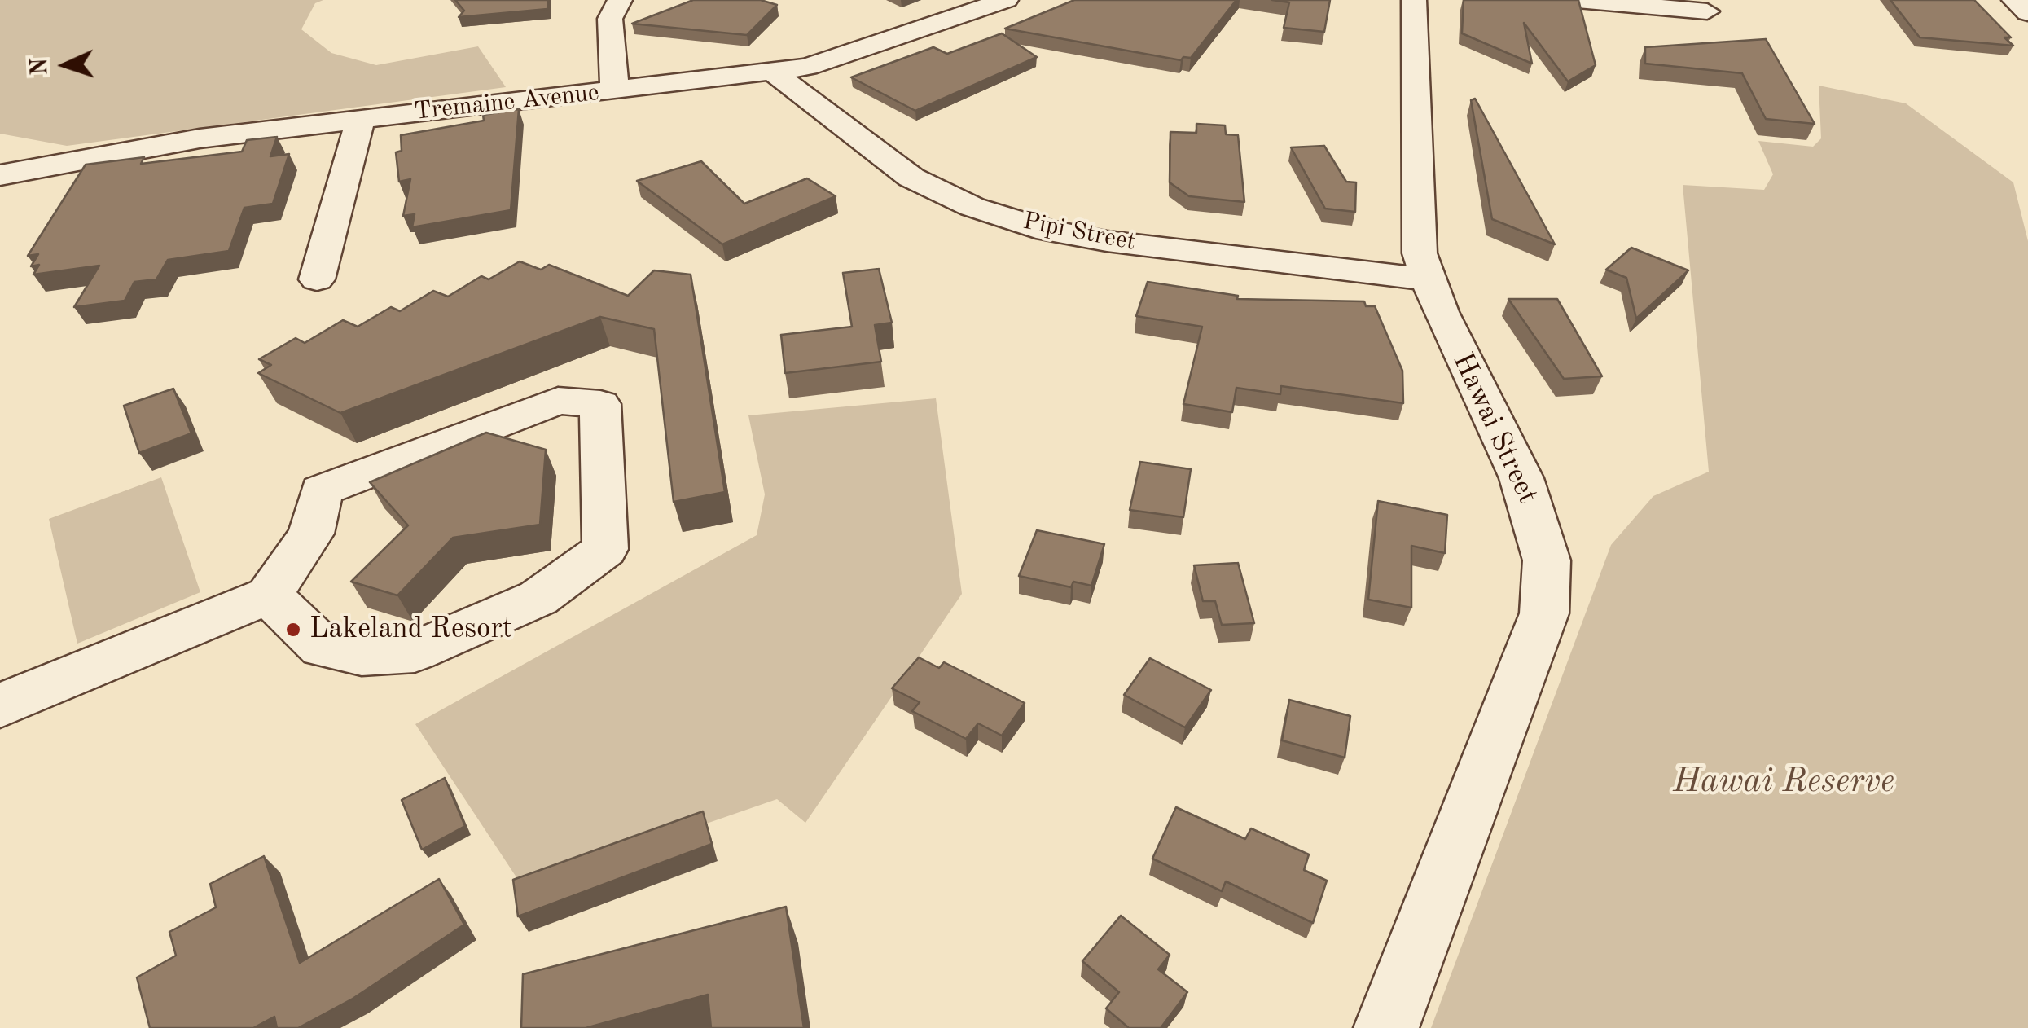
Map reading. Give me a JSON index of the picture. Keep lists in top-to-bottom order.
{
  "streets": {
    "street": ["Tremaine Avenue", "Pipi Street", "Hawai Street"]
  },
  "crossings": [
    ["Tremaine Avenue", "Pipi Street"],
    ["Pipi Street", "Hawai Street"]
  ],
  "parks": ["Hawai Reserve"],
  "places": ["Lakeland Resort"],
  "north": "left"
}
